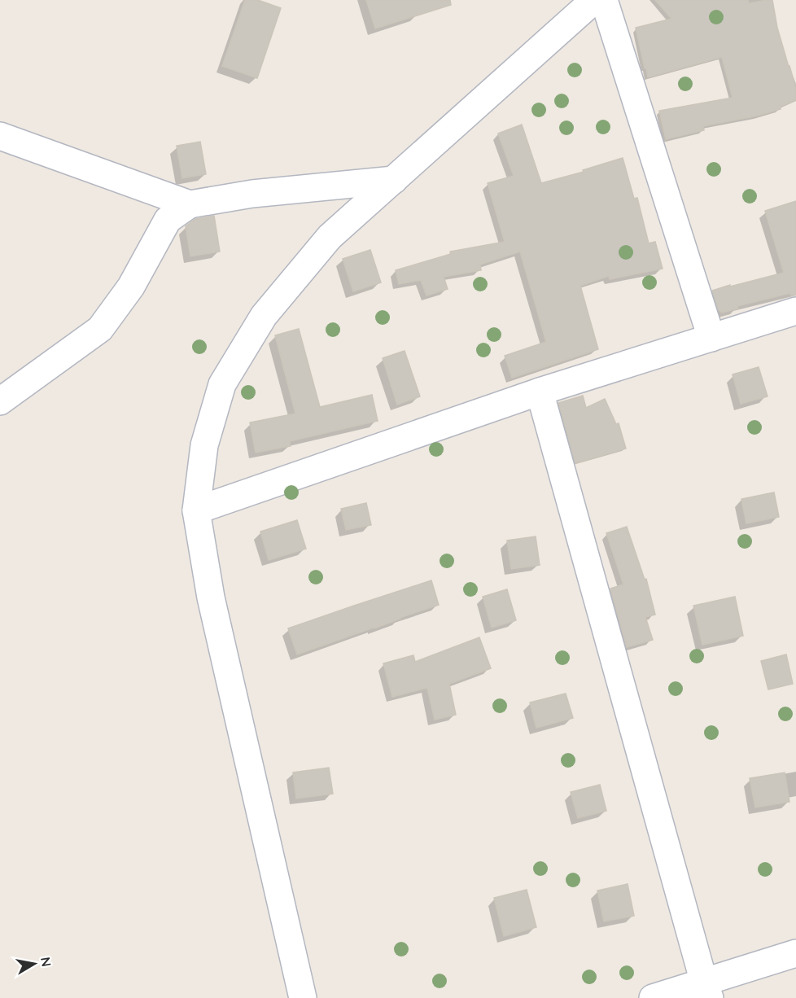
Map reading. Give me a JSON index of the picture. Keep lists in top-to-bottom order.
{
  "north": "right"
}
